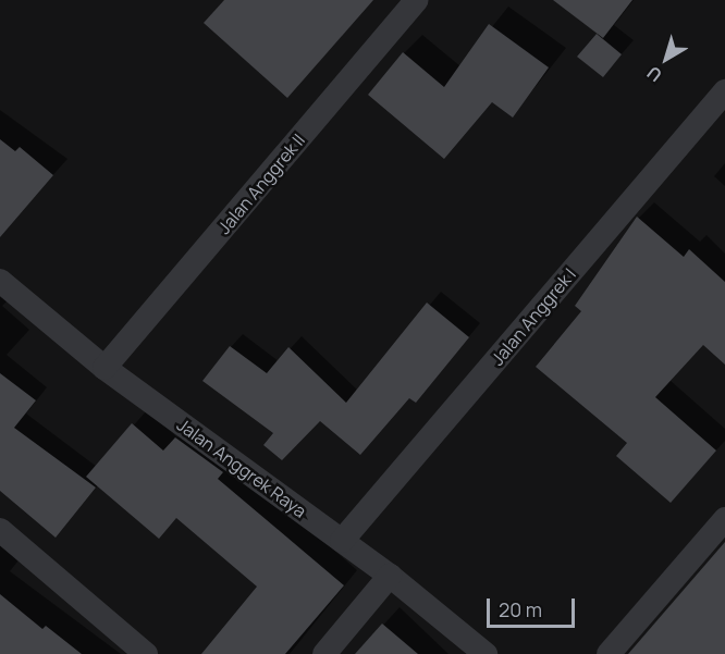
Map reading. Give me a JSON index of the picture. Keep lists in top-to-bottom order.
{
  "streets": {
    "street": ["Jalan Anggrek II", "Jalan Anggrek I", "Jalan Anggrek Raya"]
  },
  "crossings": [
    ["Jalan Anggrek II", "Jalan Anggrek Raya"],
    ["Jalan Anggrek I", "Jalan Anggrek Raya"]
  ],
  "scale_bar": "20 m",
  "north": "bottom left"
}
